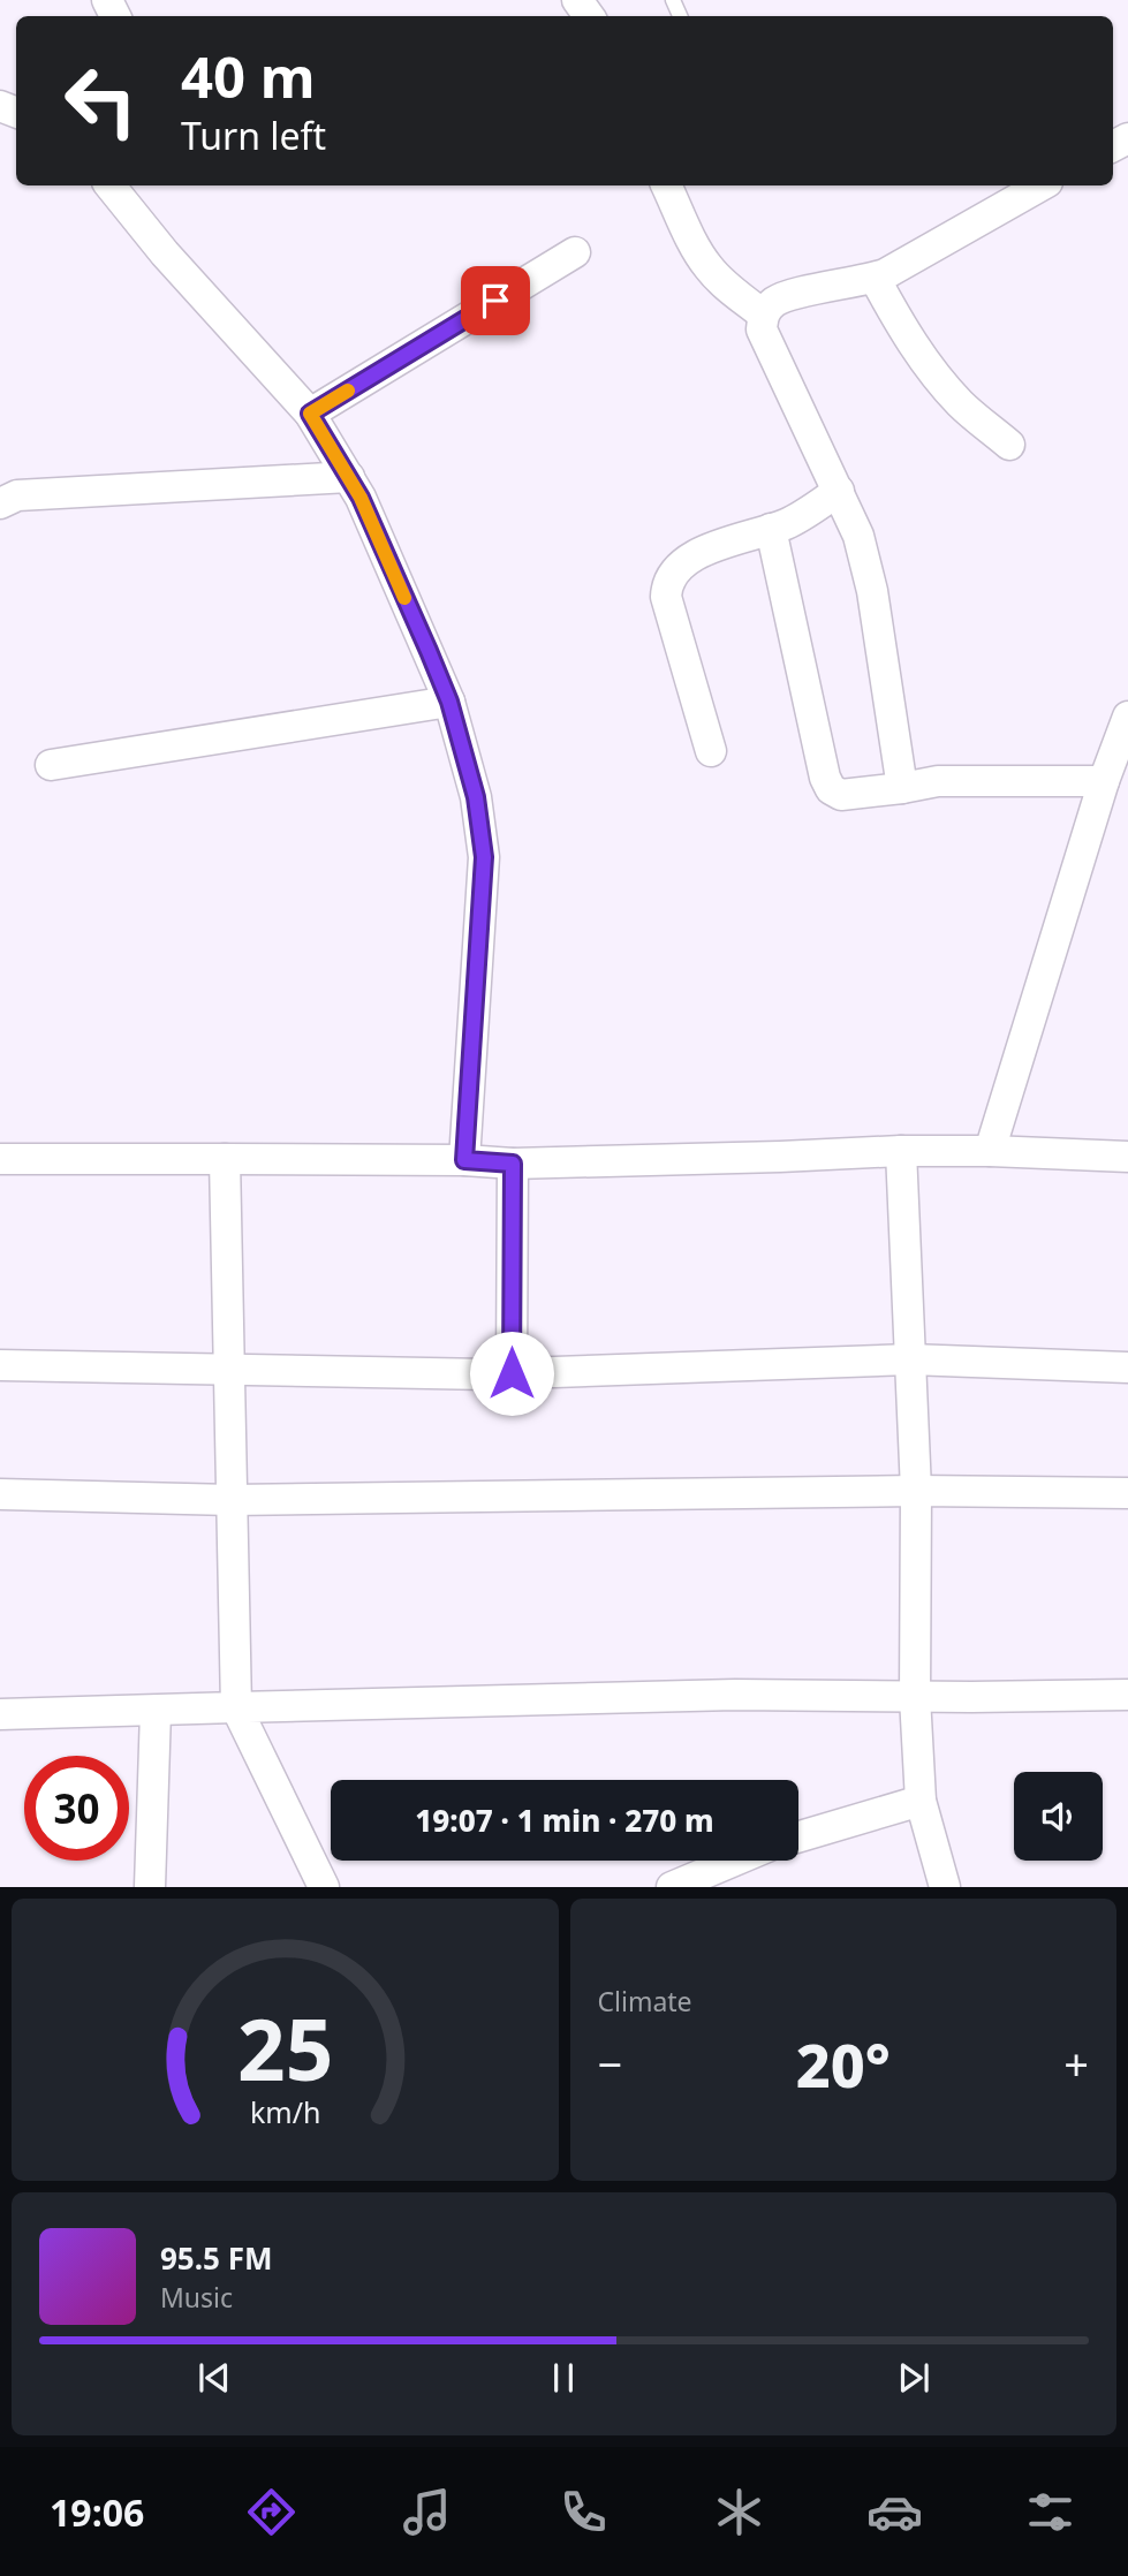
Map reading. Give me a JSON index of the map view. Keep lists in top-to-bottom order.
{
  "page": {
    "turn": ["40 m", "Turn left"],
    "limit": "30",
    "trip": "19:07 · 1 min · 270 m",
    "tile": "Climate",
    "heat": ["−", "20°", "+"],
    "song": ["95.5 FM", "Music"],
    "tabs": "19:06",
    "gauge": ["25", "km/h"]
  }
}
